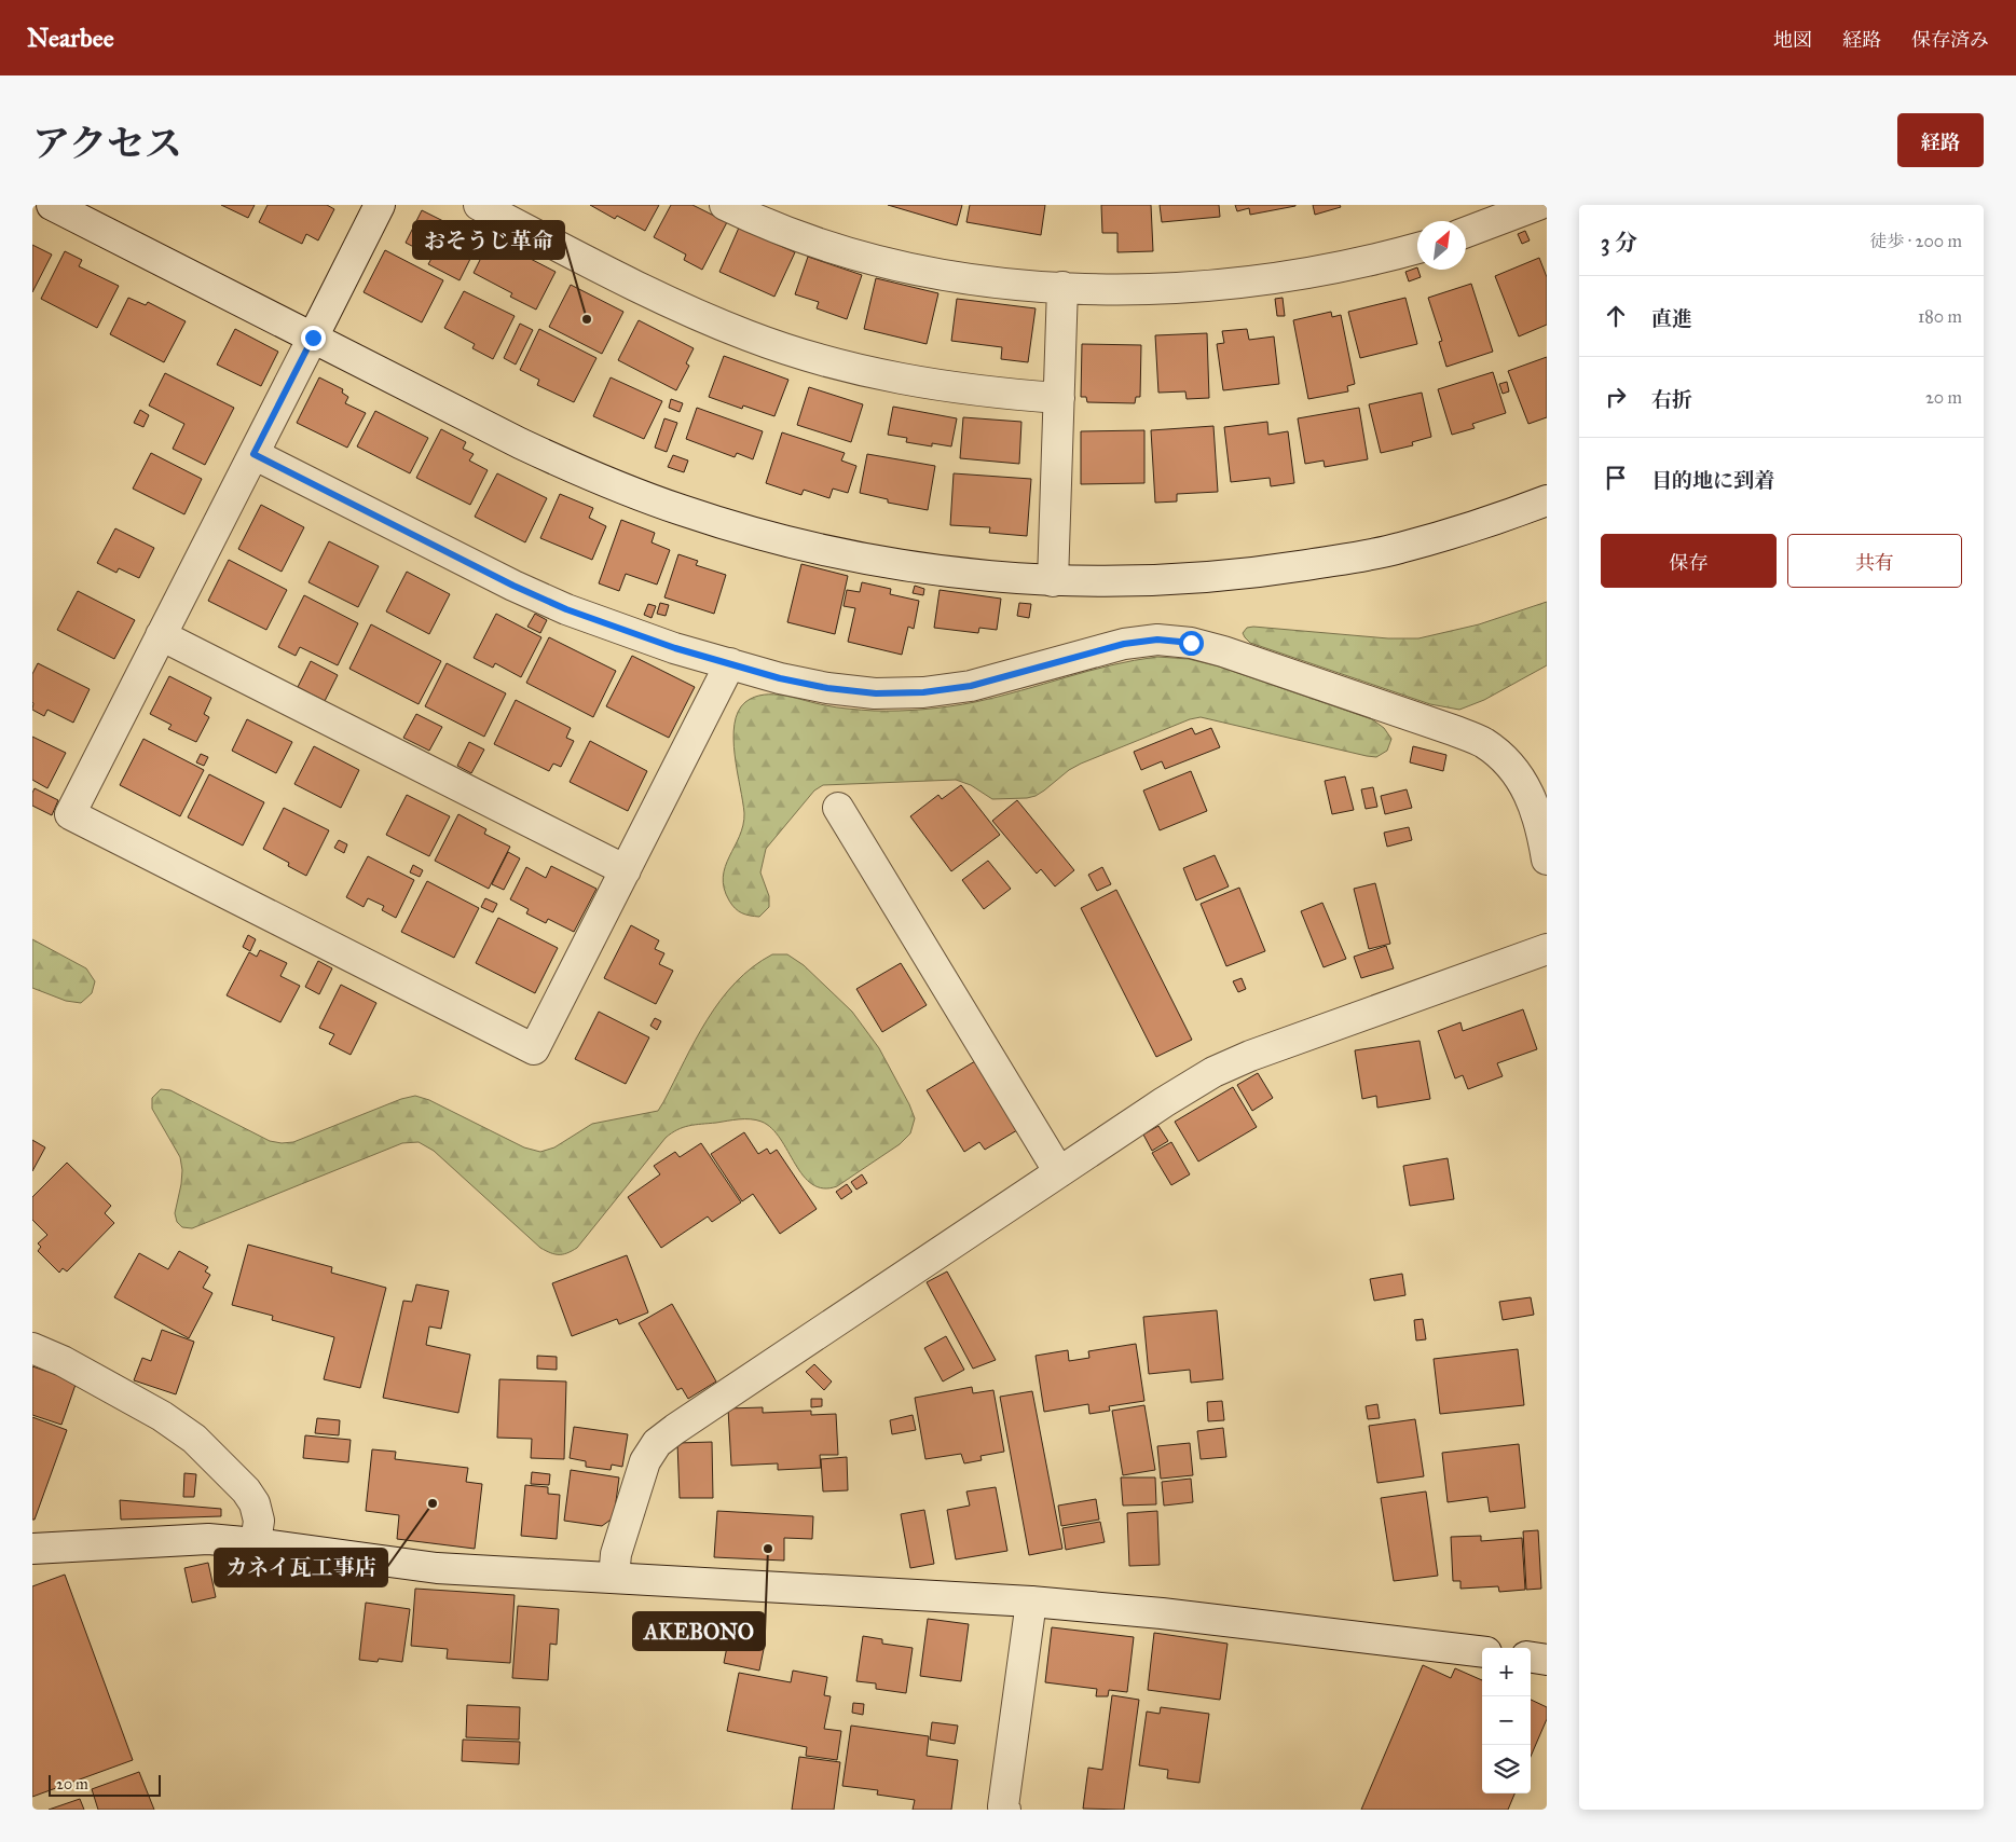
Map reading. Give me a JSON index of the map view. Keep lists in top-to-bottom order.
{
  "places": ["おそうじ革命", "カネイ瓦工事店", "AKEBONO"],
  "scale_bar": "20 m",
  "north": "top right",
  "page": {
    "header": "Nearbee",
    "nav": ["地図", "経路", "保存済み"],
    "title": "アクセス",
    "buttons": [
      "経路",
      ["保存", "共有"]
    ],
    "heading": ["3 分", "徒歩 · 200 m"],
    "list": [
      ["直進", "180 m"],
      ["右折", "20 m"],
      "目的地に到着"
    ],
    "map_buttons": ["+", "−"],
    "scale": "20 m"
  }
}
